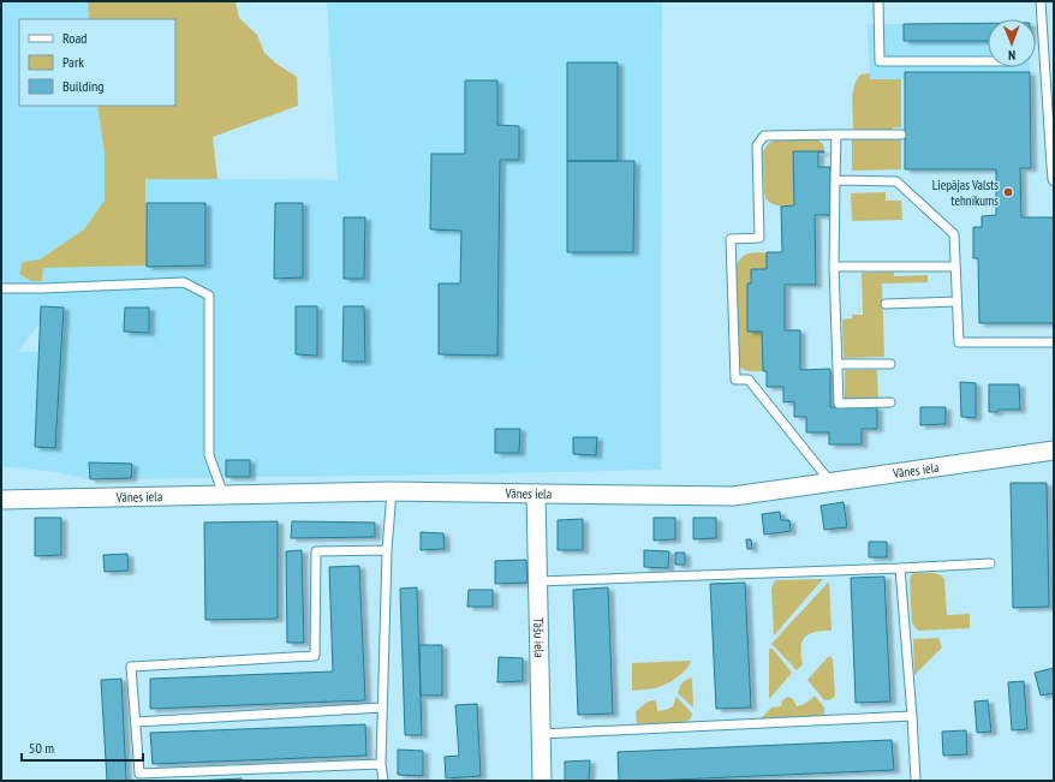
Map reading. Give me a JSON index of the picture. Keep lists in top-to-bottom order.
{
  "streets": {
    "street": ["Vānes iela", "Tāšu iela"]
  },
  "crossings": [
    ["Vānes iela", "Tāšu iela"]
  ],
  "places": ["Liepājas Valsts tehnikums"],
  "legend": ["Road", "Park", "Building"],
  "scale_bar": "50 m",
  "north": "bottom"
}
